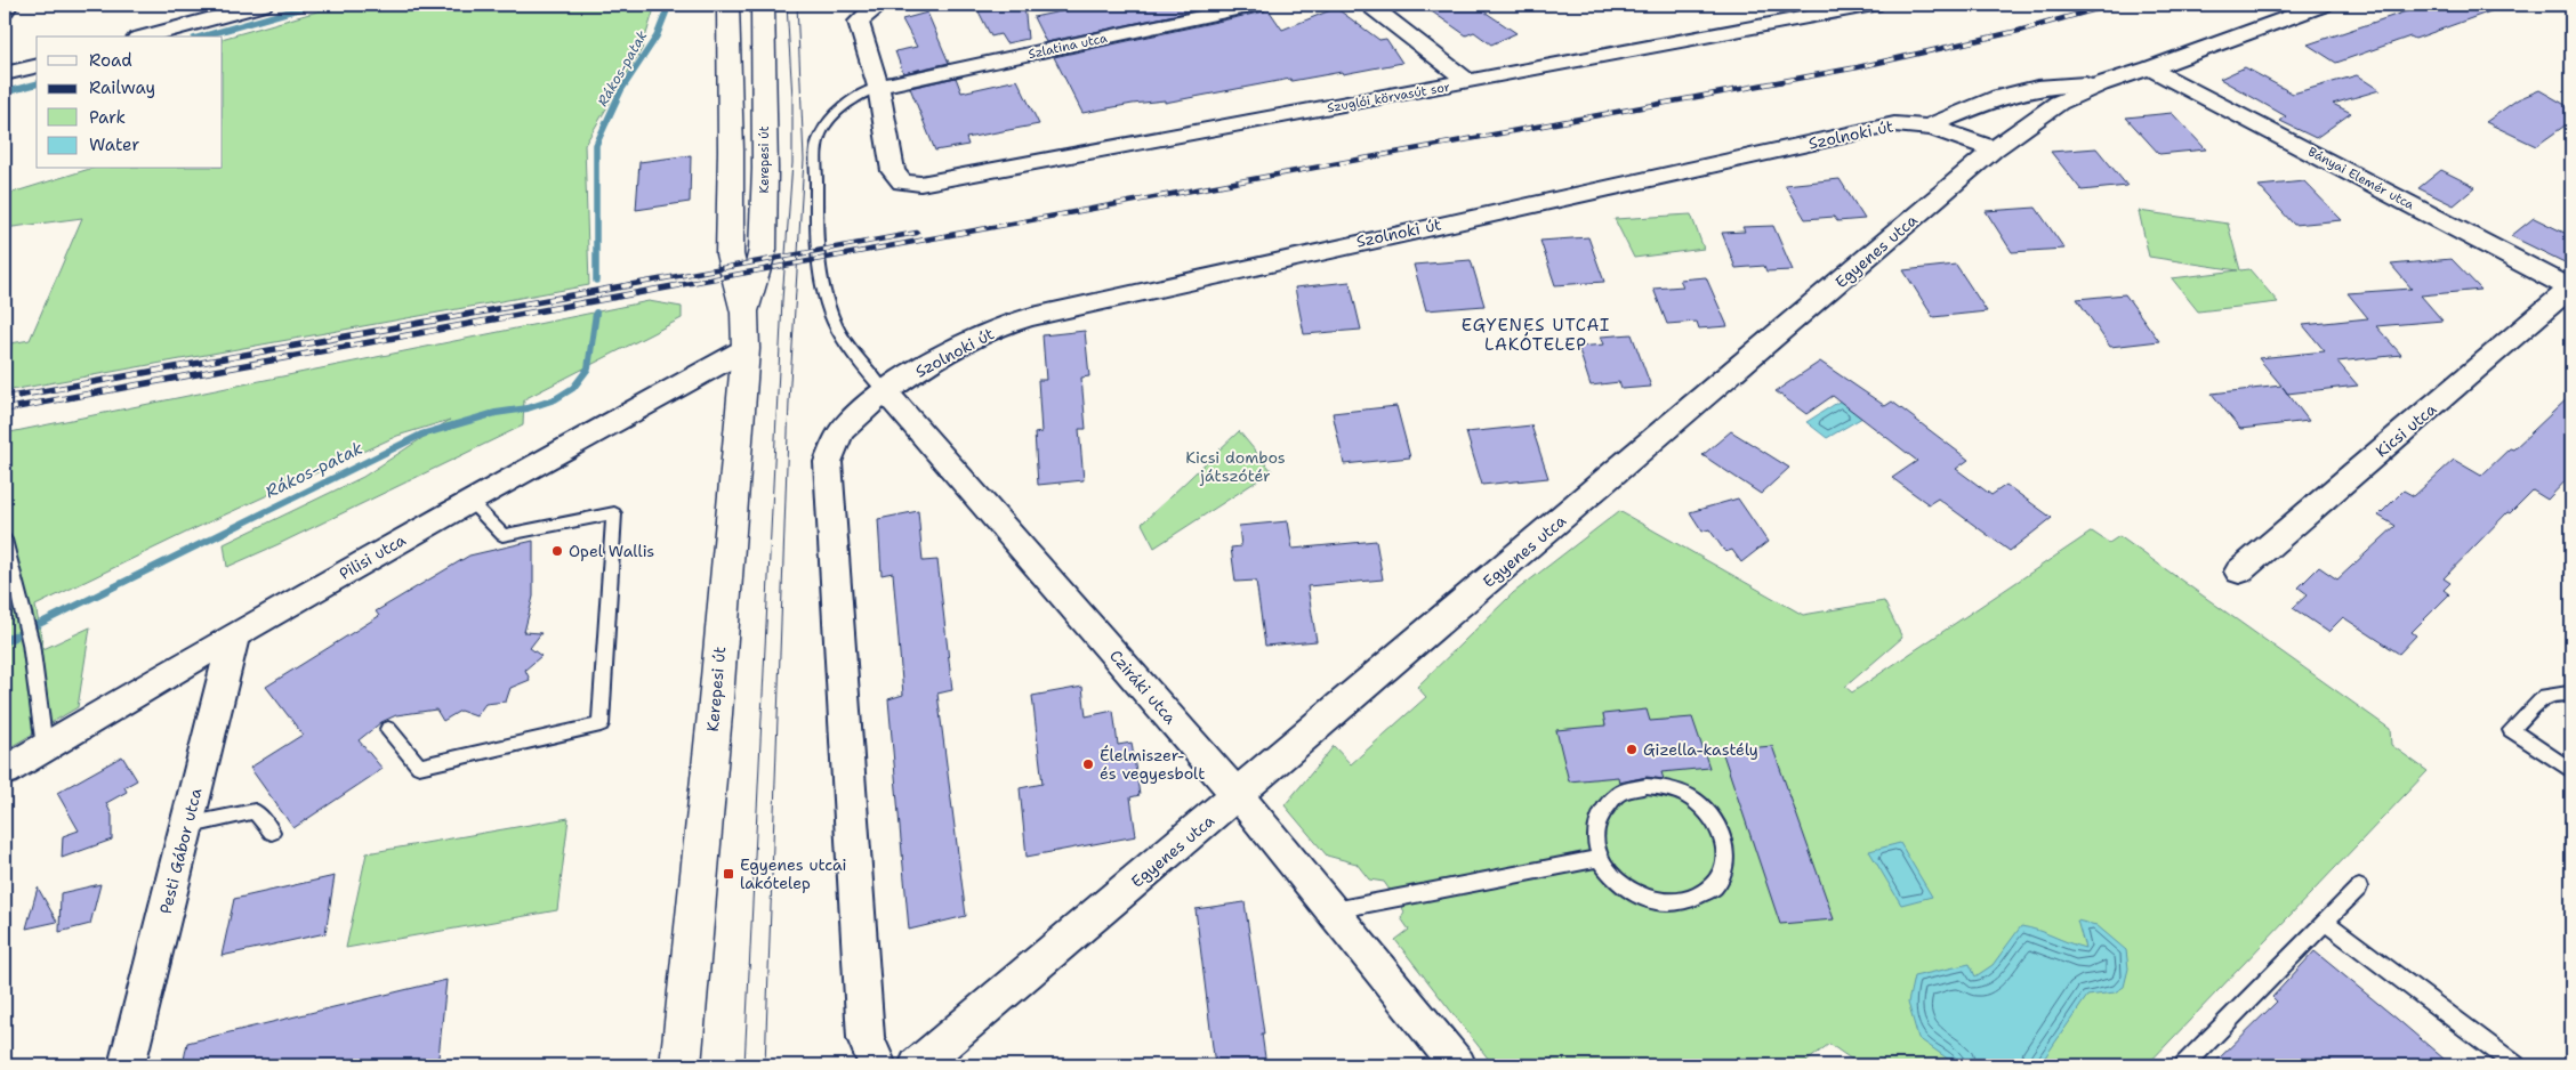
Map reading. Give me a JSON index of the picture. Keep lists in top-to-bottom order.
{
  "streets": {
    "main road": ["Kerepesi út"],
    "street": [
      "Szlatina utca",
      "Szuglói körvasút sor",
      "Szolnoki út",
      "Bányai Elemér utca",
      "Egyenes utca",
      "Kicsi utca",
      "Pilisi utca",
      "Cziráki utca",
      "Pesti Gábor utca"
    ]
  },
  "crossings": [
    ["Szlatina utca", "Szuglói körvasút sor"],
    ["Szolnoki út", "Egyenes utca"],
    ["Szolnoki út", "Cziráki utca"],
    ["Kerepesi út", "Pilisi utca"],
    ["Bányai Elemér utca", "Egyenes utca"],
    ["Bányai Elemér utca", "Kicsi utca"],
    ["Egyenes utca", "Cziráki utca"],
    ["Pilisi utca", "Pesti Gábor utca"]
  ],
  "districts": ["EGYENES UTCAI LAKÓTELEP"],
  "water": ["Rákos-patak"],
  "parks": ["Kicsi dombos játszótér"],
  "places": {
    "other": ["Opel Wallis", "Gizella-kastély", "Élelmiszer- és vegyesbolt"],
    "transit": ["Egyenes utcai lakótelep"]
  },
  "legend": [
    "Road",
    "Railway",
    "Park",
    "Water"
  ]
}
